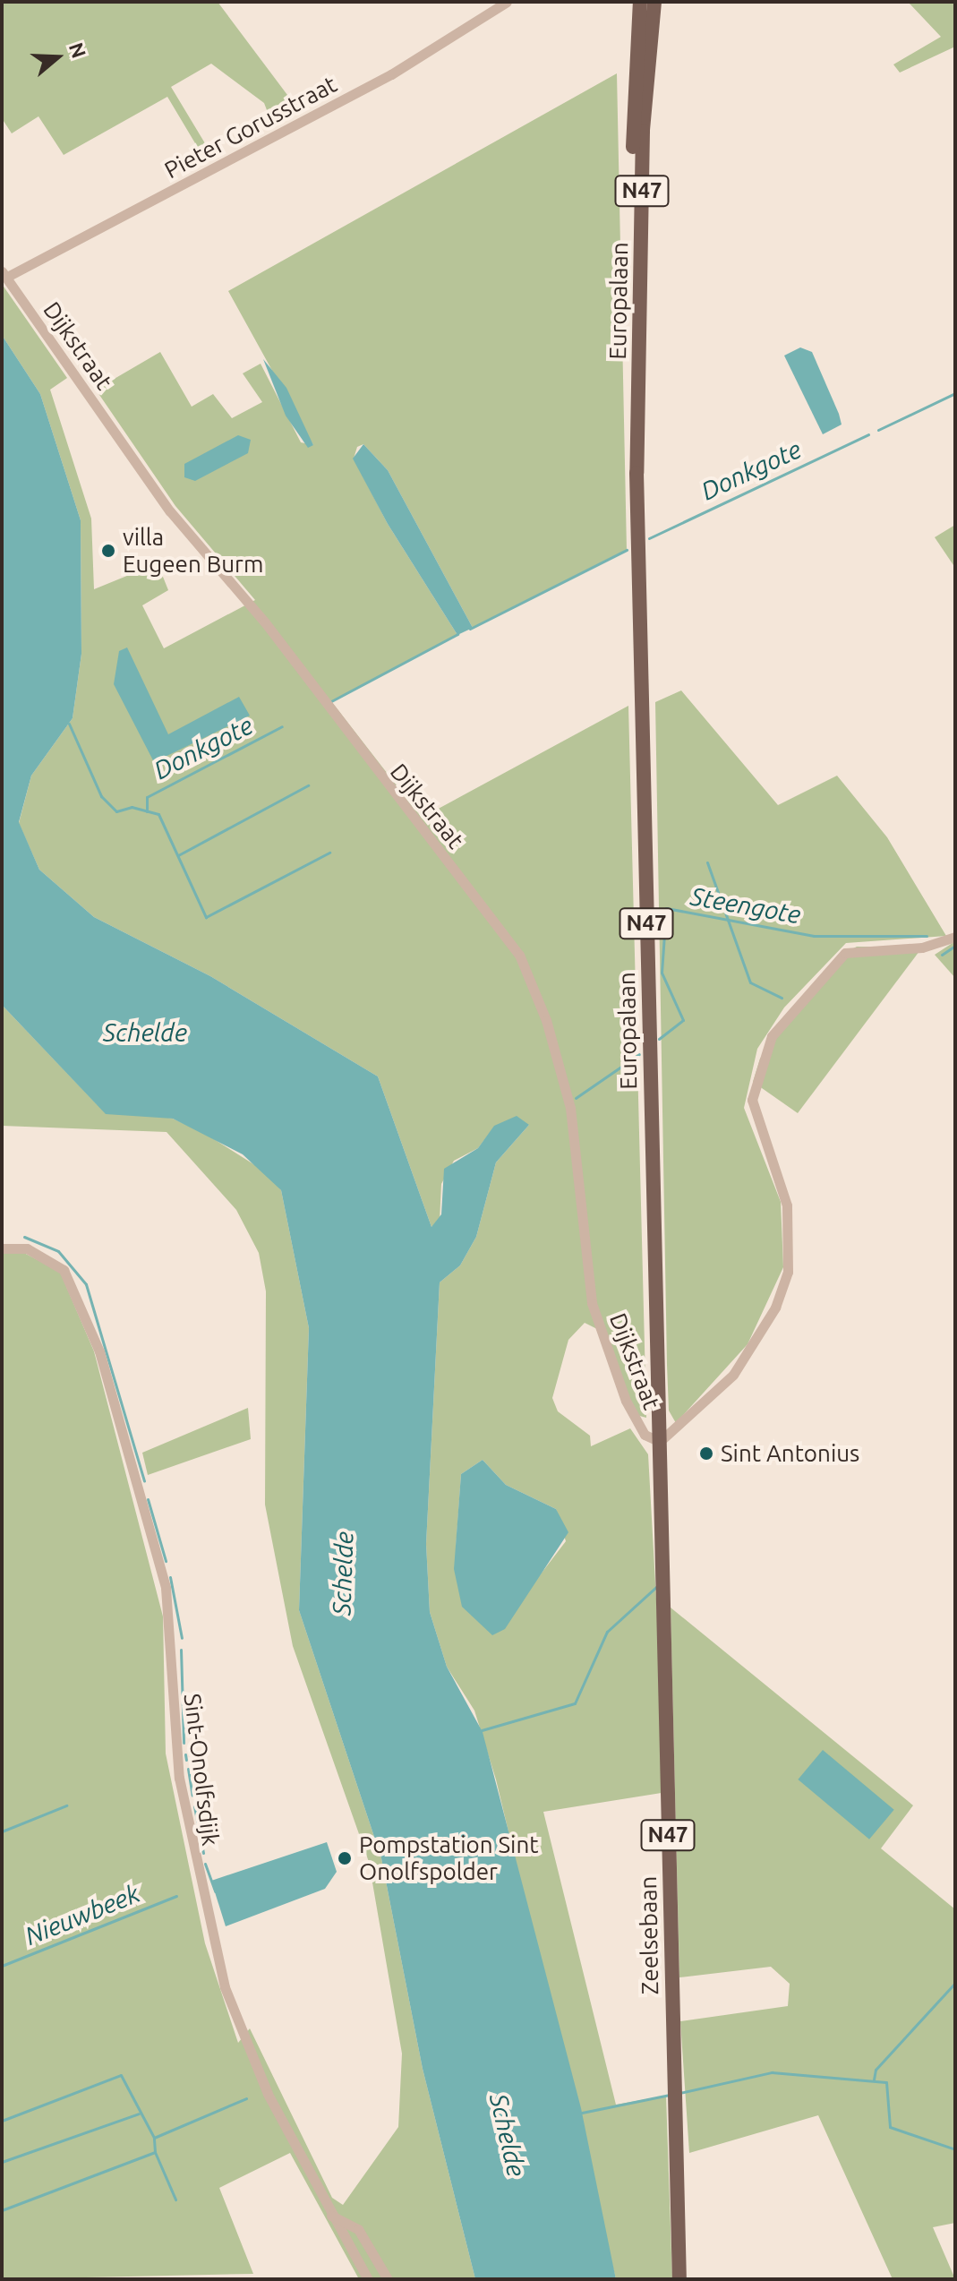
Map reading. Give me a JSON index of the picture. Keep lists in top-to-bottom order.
{
  "streets": {
    "main road": ["N47", "Europalaan", "Zeelsebaan"],
    "street": ["Pieter Gorusstraat", "Dijkstraat", "Sint-Onolfsdijk"]
  },
  "crossings": [
    ["Pieter Gorusstraat", "Dijkstraat"],
    ["Europalaan", "Zeelsebaan"],
    ["Dijkstraat", "Zeelsebaan"]
  ],
  "water": [
    "Donkgote",
    "Steengote",
    "Schelde",
    "Nieuwbeek"
  ],
  "places": ["villa Eugeen Burm", "Sint Antonius", "Pompstation Sint Onolfspolder"],
  "north": "right"
}
